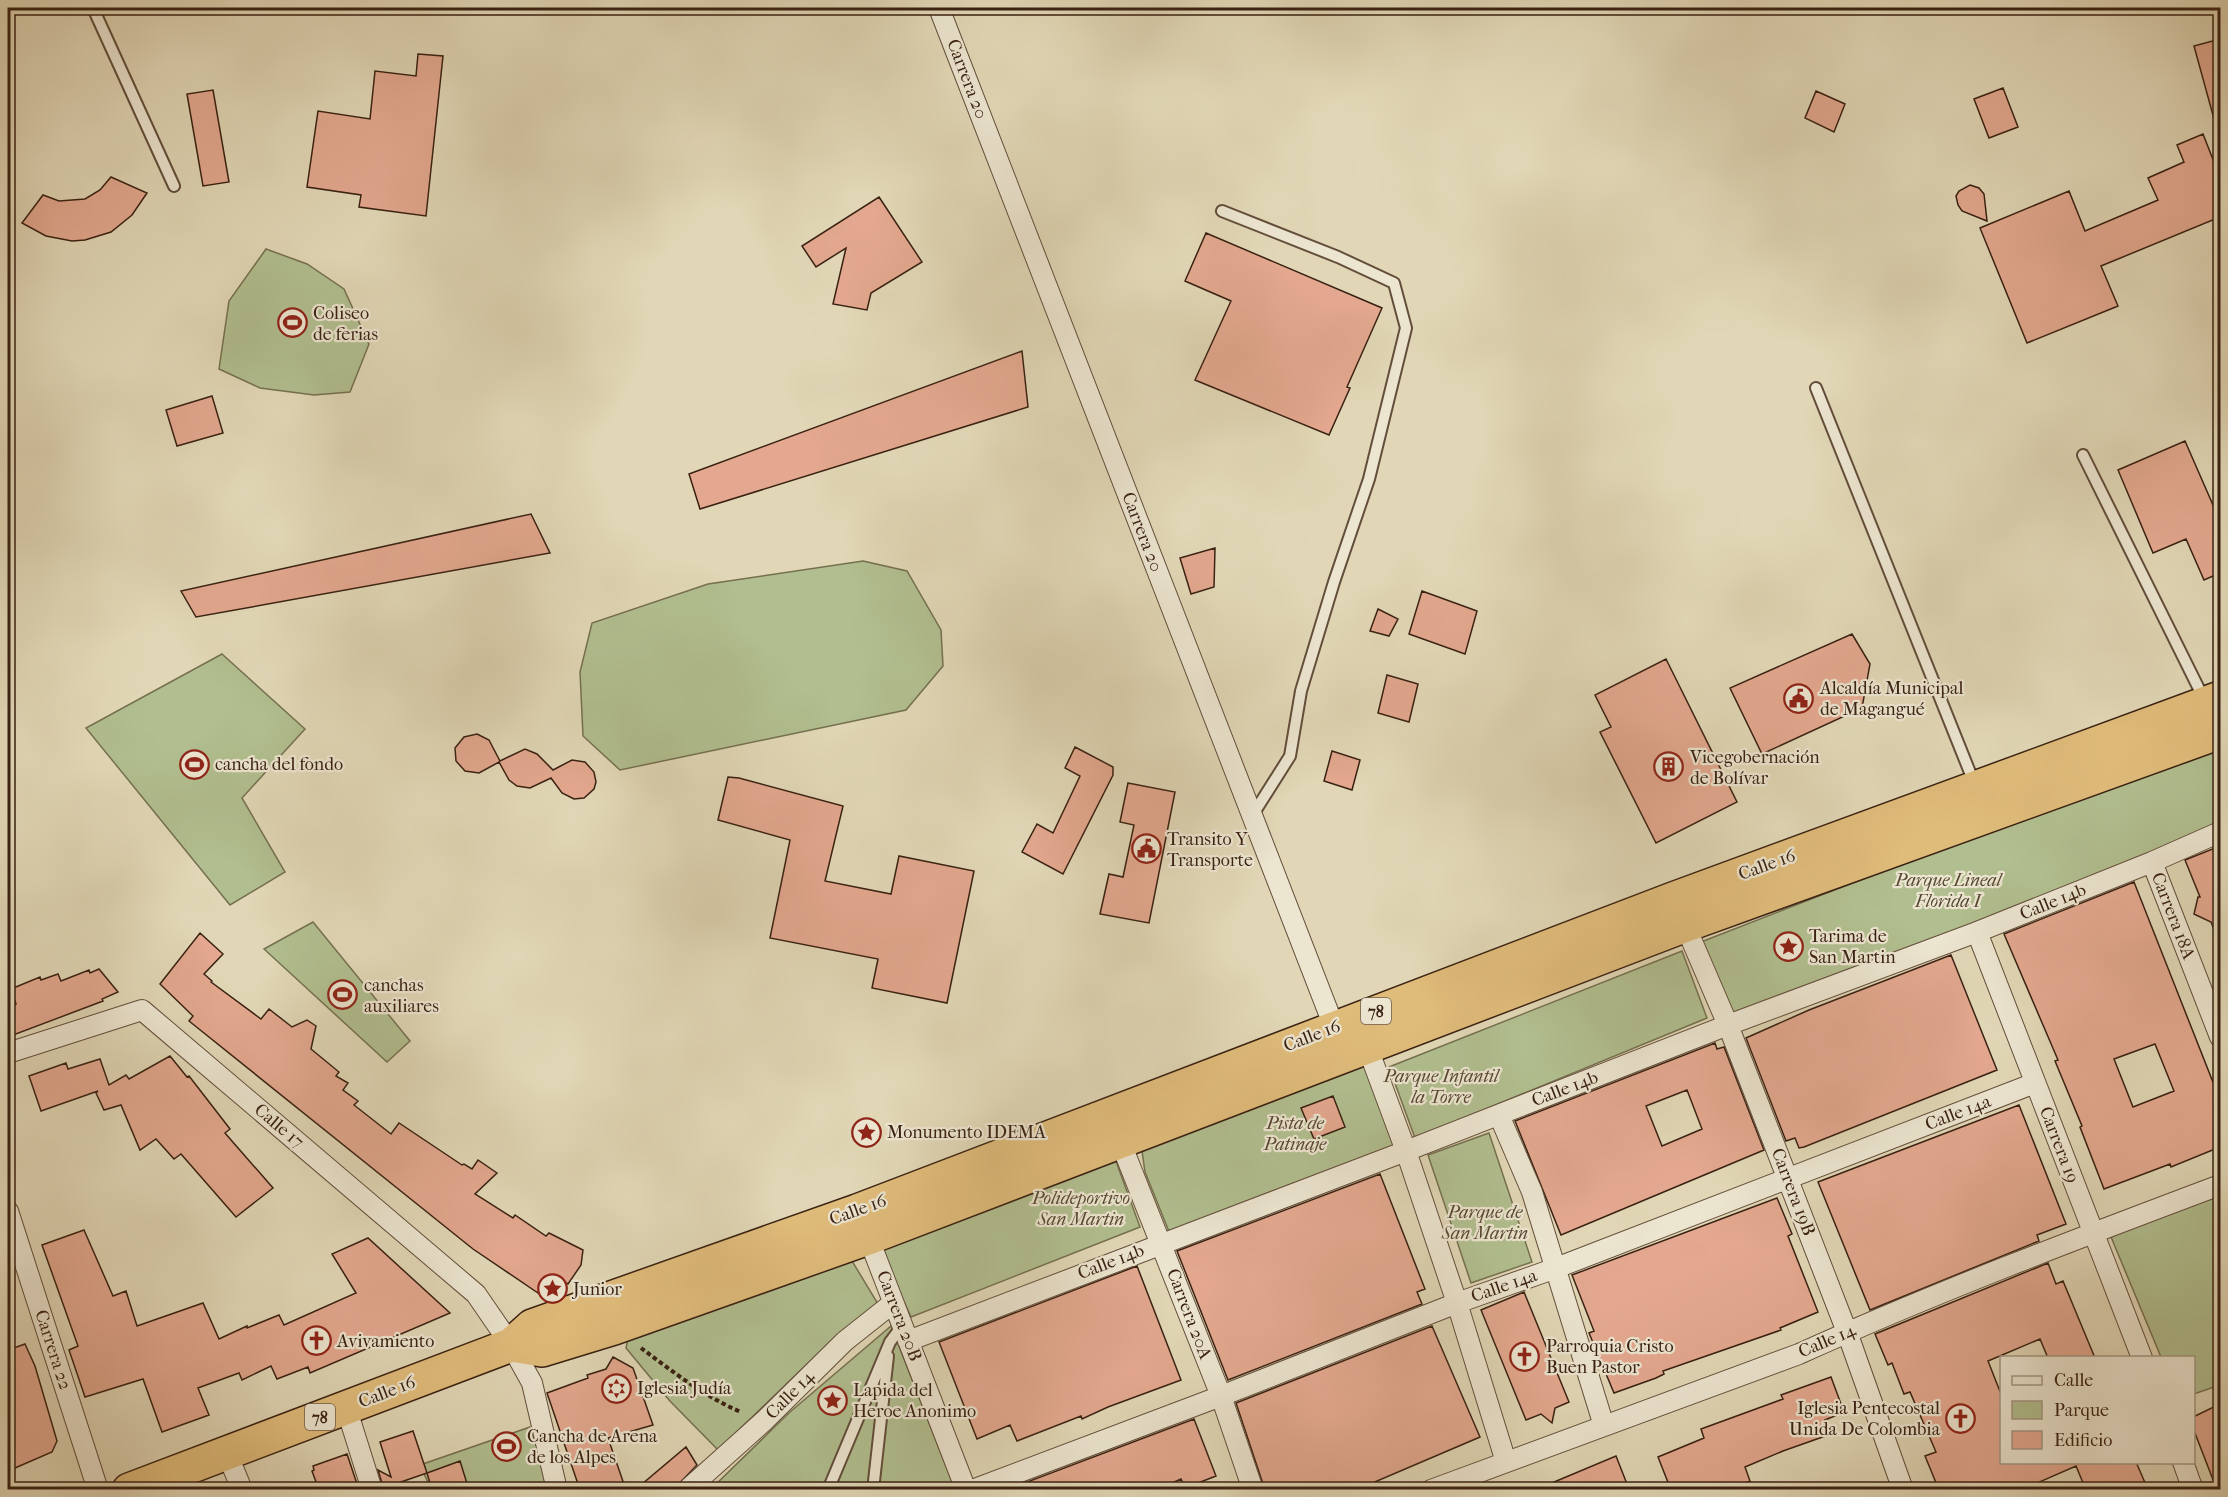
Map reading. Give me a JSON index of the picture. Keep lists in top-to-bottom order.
{
  "streets": {
    "highway": ["Calle 16", "78"],
    "street": [
      "Carrera 20",
      "Calle 14b",
      "Carrera 18A",
      "Calle 14a",
      "Calle 17",
      "Carrera 19",
      "Carrera 19B",
      "Carrera 20A",
      "Carrera 20B",
      "Calle 14",
      "Carrera 22"
    ]
  },
  "crossings": [
    ["Carrera 20", "Calle 16"],
    ["Calle 16", "Calle 17"],
    ["Calle 16", "Carrera 19B"],
    ["Calle 16", "Carrera 20A"],
    ["Calle 16", "Carrera 20B"],
    ["Calle 14b", "Carrera 18A"],
    ["Calle 14b", "Carrera 19"],
    ["Calle 14b", "Carrera 19B"],
    ["Calle 14b", "Carrera 20A"],
    ["Calle 14b", "Carrera 20B"],
    ["Calle 14a", "Carrera 19"],
    ["Calle 14a", "Carrera 19B"],
    ["Calle 14a", "Carrera 20A"],
    ["Carrera 19", "Calle 14"],
    ["Carrera 19B", "Calle 14"],
    ["Carrera 20B", "Calle 14"]
  ],
  "parks": [
    "Parque Lineal Florida I",
    "Parque Infantil la Torre",
    "Pista de Patinaje",
    "Polideportivo San Martin",
    "Parque de San Martin"
  ],
  "places": {
    "sports": [
      "Coliseo de ferias",
      "cancha del fondo",
      "canchas auxiliares",
      "Cancha de Arena de los Alpes"
    ],
    "public building": ["Alcaldía Municipal de Magangué", "Transito Y Transporte"],
    "building": ["Vicegobernación de Bolívar"],
    "place": [
      "Tarima de San Martin",
      "Monumento IDEMA",
      "Junior",
      "Lapida del Heroe Anonimo"
    ],
    "church": ["Avivamiento", "Parroquia Cristo Buen Pastor", "Iglesia Pentecostal Unida De Colombia"],
    "synagogue": ["Iglesia Judía"]
  },
  "legend": ["Calle", "Parque", "Edificio"]
}
